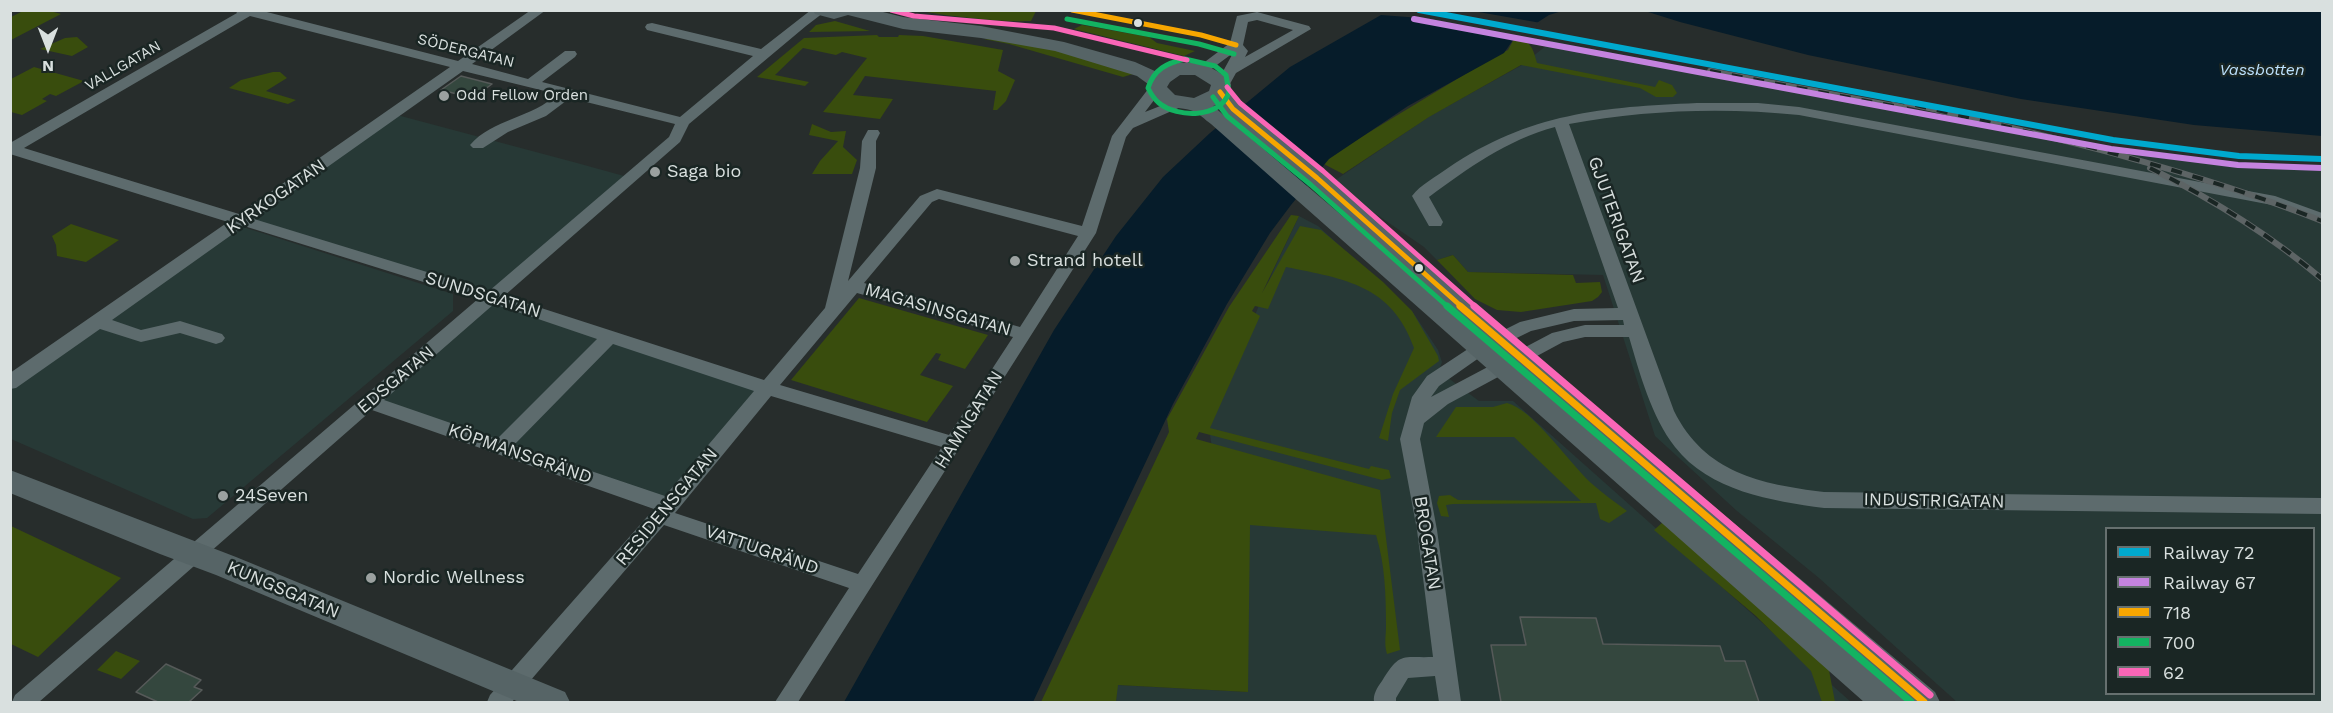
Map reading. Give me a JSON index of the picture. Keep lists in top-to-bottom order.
{
  "streets": {
    "main road": ["KUNGSGATAN"],
    "street": [
      "SÖDERGATAN",
      "VALLGATAN",
      "KYRKOGATAN",
      "GJUTERIGATAN",
      "SUNDSGATAN",
      "MAGASINSGATAN",
      "EDSGATAN",
      "HAMNGATAN",
      "KÖPMANSGRÄND",
      "INDUSTRIGATAN",
      "RESIDENSGATAN",
      "BROGATAN",
      "VATTUGRÄND"
    ]
  },
  "crossings": [
    ["SÖDERGATAN", "VALLGATAN"],
    ["SÖDERGATAN", "KYRKOGATAN"],
    ["SÖDERGATAN", "EDSGATAN"],
    ["VALLGATAN", "SUNDSGATAN"],
    ["KYRKOGATAN", "SUNDSGATAN"],
    ["GJUTERIGATAN", "INDUSTRIGATAN"],
    ["GJUTERIGATAN", "BROGATAN"],
    ["SUNDSGATAN", "EDSGATAN"],
    ["SUNDSGATAN", "HAMNGATAN"],
    ["SUNDSGATAN", "RESIDENSGATAN"],
    ["MAGASINSGATAN", "HAMNGATAN"],
    ["MAGASINSGATAN", "RESIDENSGATAN"],
    ["EDSGATAN", "KÖPMANSGRÄND"],
    ["EDSGATAN", "KUNGSGATAN"],
    ["HAMNGATAN", "RESIDENSGATAN"],
    ["HAMNGATAN", "VATTUGRÄND"],
    ["KÖPMANSGRÄND", "RESIDENSGATAN"],
    ["KÖPMANSGRÄND", "VATTUGRÄND"],
    ["INDUSTRIGATAN", "BROGATAN"],
    ["RESIDENSGATAN", "VATTUGRÄND"],
    ["RESIDENSGATAN", "KUNGSGATAN"]
  ],
  "water": ["Vassbotten"],
  "places": [
    "Odd Fellow Orden",
    "Saga bio",
    "Strand hotell",
    "24Seven",
    "Nordic Wellness"
  ],
  "lines": [
    "rail line 72",
    "transit line 718",
    "transit line 62",
    "rail line 67",
    "transit line 700"
  ],
  "legend": [
    "Railway 72",
    "Railway 67",
    "718",
    "700",
    "62"
  ],
  "north": "bottom"
}
